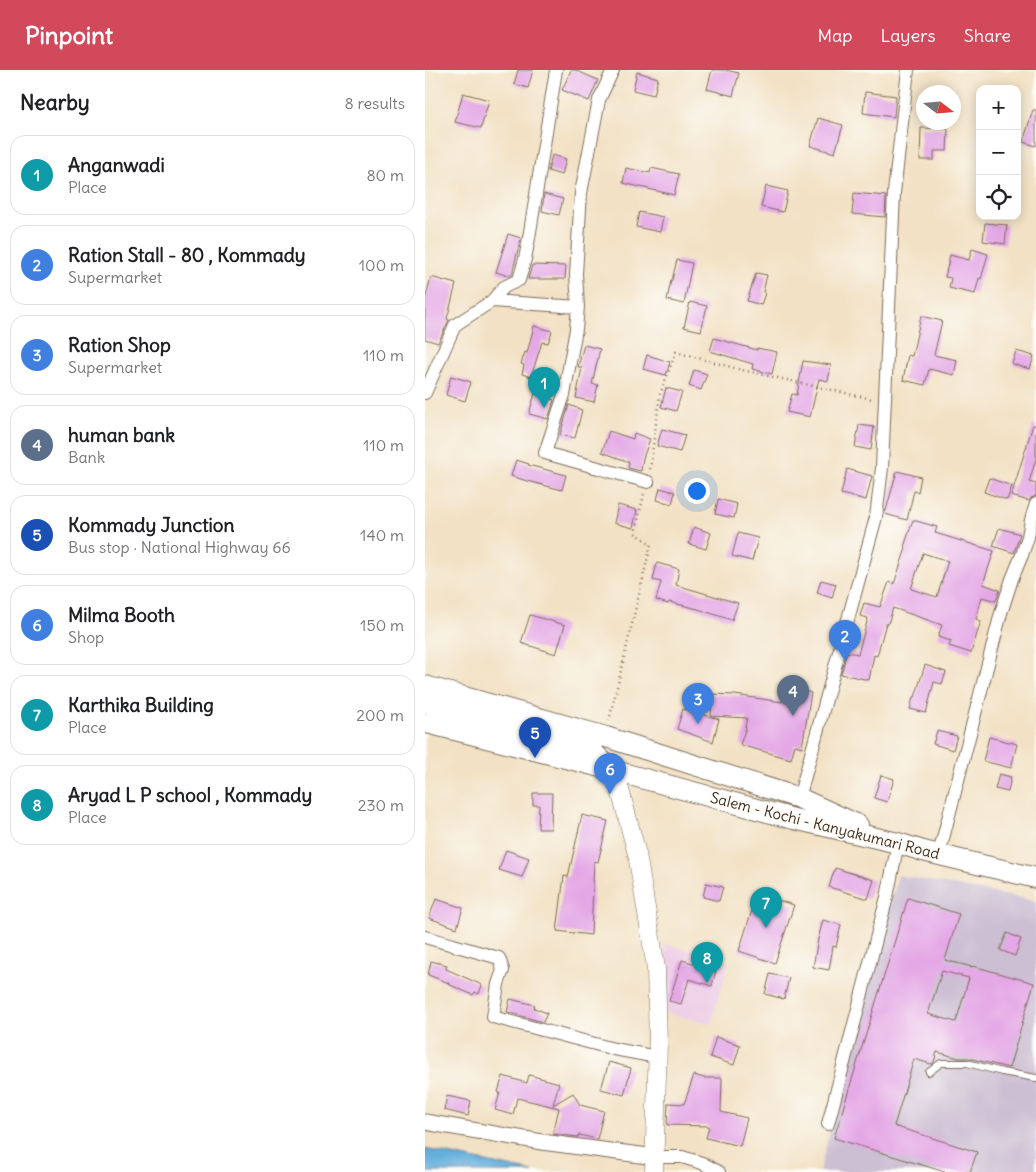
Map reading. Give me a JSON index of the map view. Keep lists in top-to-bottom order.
{
  "streets": {
    "highway": ["Salem - Kochi - Kanyakumari Road"]
  },
  "north": "right",
  "page": {
    "header": "Pinpoint",
    "nav": ["Map", "Layers", "Share"],
    "heading": ["Nearby", "8 results"],
    "map_buttons": ["+", "−"],
    "list": [
      {
        "mark": "1",
        "name": "Anganwadi",
        "note": "Place",
        "value": "80 m"
      },
      {
        "mark": "2",
        "name": "Ration Stall - 80 , Kommady",
        "note": "Supermarket",
        "value": "100 m"
      },
      {
        "mark": "3",
        "name": "Ration Shop",
        "note": "Supermarket",
        "value": "110 m"
      },
      {
        "mark": "4",
        "name": "human bank",
        "note": "Bank",
        "value": "110 m"
      },
      {
        "mark": "5",
        "name": "Kommady Junction",
        "note": "Bus stop · National Highway 66",
        "value": "140 m"
      },
      {
        "mark": "6",
        "name": "Milma Booth",
        "note": "Shop",
        "value": "150 m"
      },
      {
        "mark": "7",
        "name": "Karthika Building",
        "note": "Place",
        "value": "200 m"
      },
      {
        "mark": "8",
        "name": "Aryad L P school , Kommady",
        "note": "Place",
        "value": "230 m"
      }
    ],
    "pins": [
      "1",
      "2",
      "4",
      "3",
      "5",
      "6",
      "7",
      "8"
    ]
  }
}
